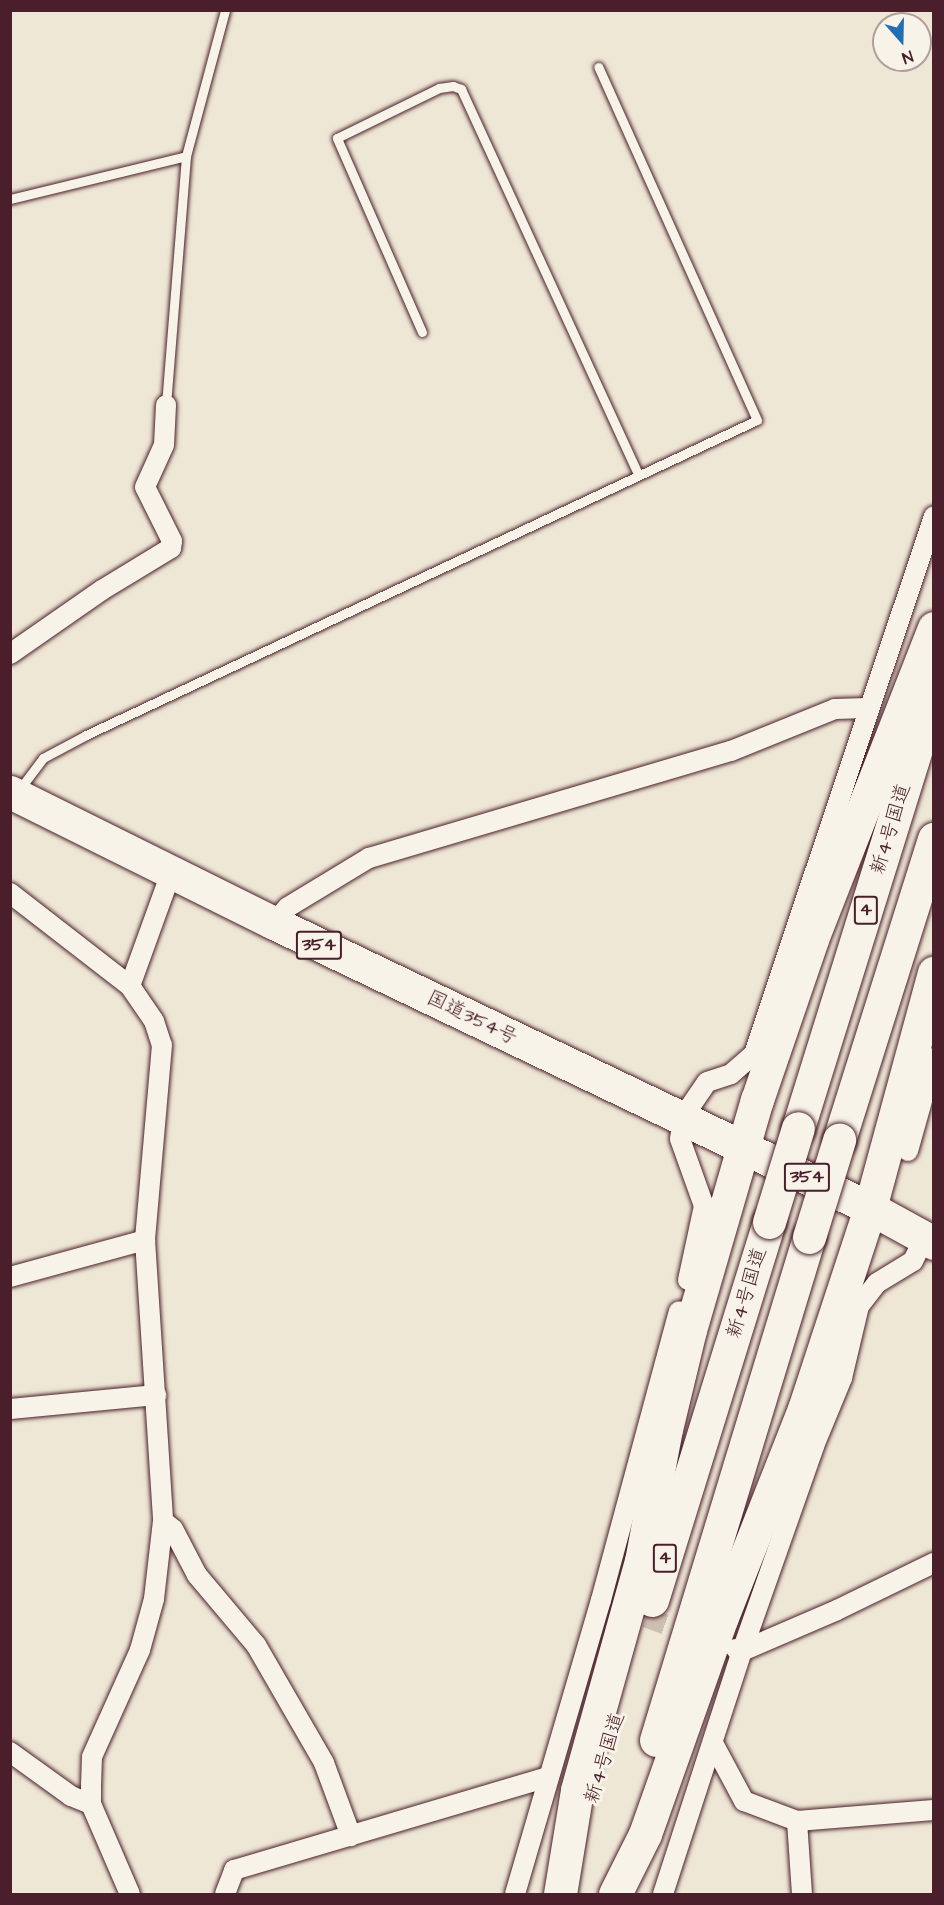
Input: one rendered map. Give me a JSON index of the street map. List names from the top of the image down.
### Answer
{
  "streets": {
    "highway": [
      "新4号国道",
      "4",
      "354",
      "国道354号"
    ]
  },
  "north": "bottom"
}
